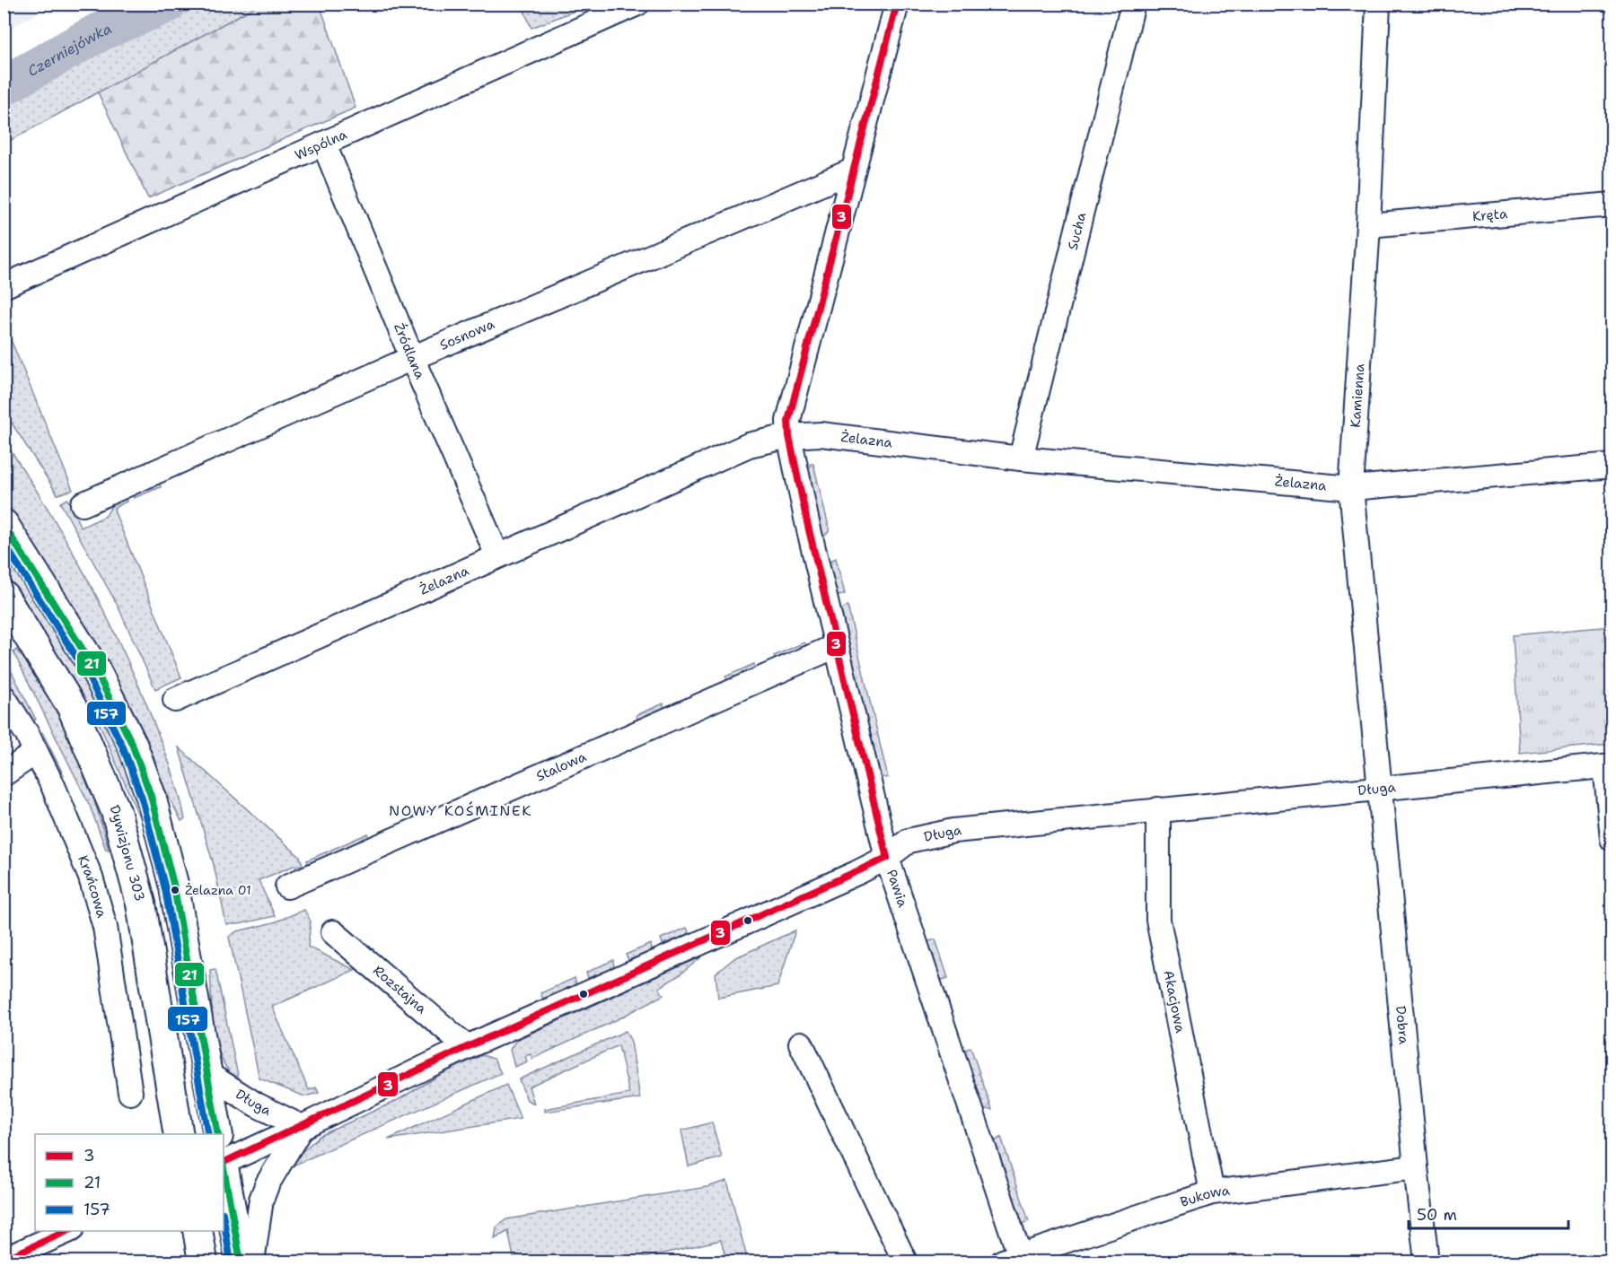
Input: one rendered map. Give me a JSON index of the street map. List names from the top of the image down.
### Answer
{
  "streets": {
    "main road": ["Dywizjonu 303"],
    "street": [
      "Wspólna",
      "Kręta",
      "Sucha",
      "Sosnowa",
      "Źródlana",
      "Kamienna",
      "Żelazna",
      "Stalowa",
      "Długa",
      "Krańcowa",
      "Pawia",
      "Rozstajna",
      "Akacjowa",
      "Dobra",
      "Bukowa"
    ]
  },
  "crossings": [
    ["Wspólna", "Źródlana"],
    ["Kręta", "Kamienna"],
    ["Sucha", "Żelazna"],
    ["Sosnowa", "Źródlana"],
    ["Sosnowa", "Pawia"],
    ["Źródlana", "Żelazna"],
    ["Kamienna", "Żelazna"],
    ["Kamienna", "Długa"],
    ["Kamienna", "Dobra"],
    ["Żelazna", "Pawia"],
    ["Stalowa", "Pawia"],
    ["Długa", "Pawia"],
    ["Długa", "Rozstajna"],
    ["Długa", "Akacjowa"],
    ["Długa", "Dobra"],
    ["Pawia", "Bukowa"],
    ["Akacjowa", "Bukowa"],
    ["Dobra", "Bukowa"]
  ],
  "districts": ["NOWY KOŚMINEK"],
  "water": ["Czerniejówka"],
  "places": ["Żelazna 01"],
  "lines": ["transit line 3", "transit line 21", "transit line 157"],
  "legend": ["3", "21", "157"],
  "scale_bar": "50 m"
}
